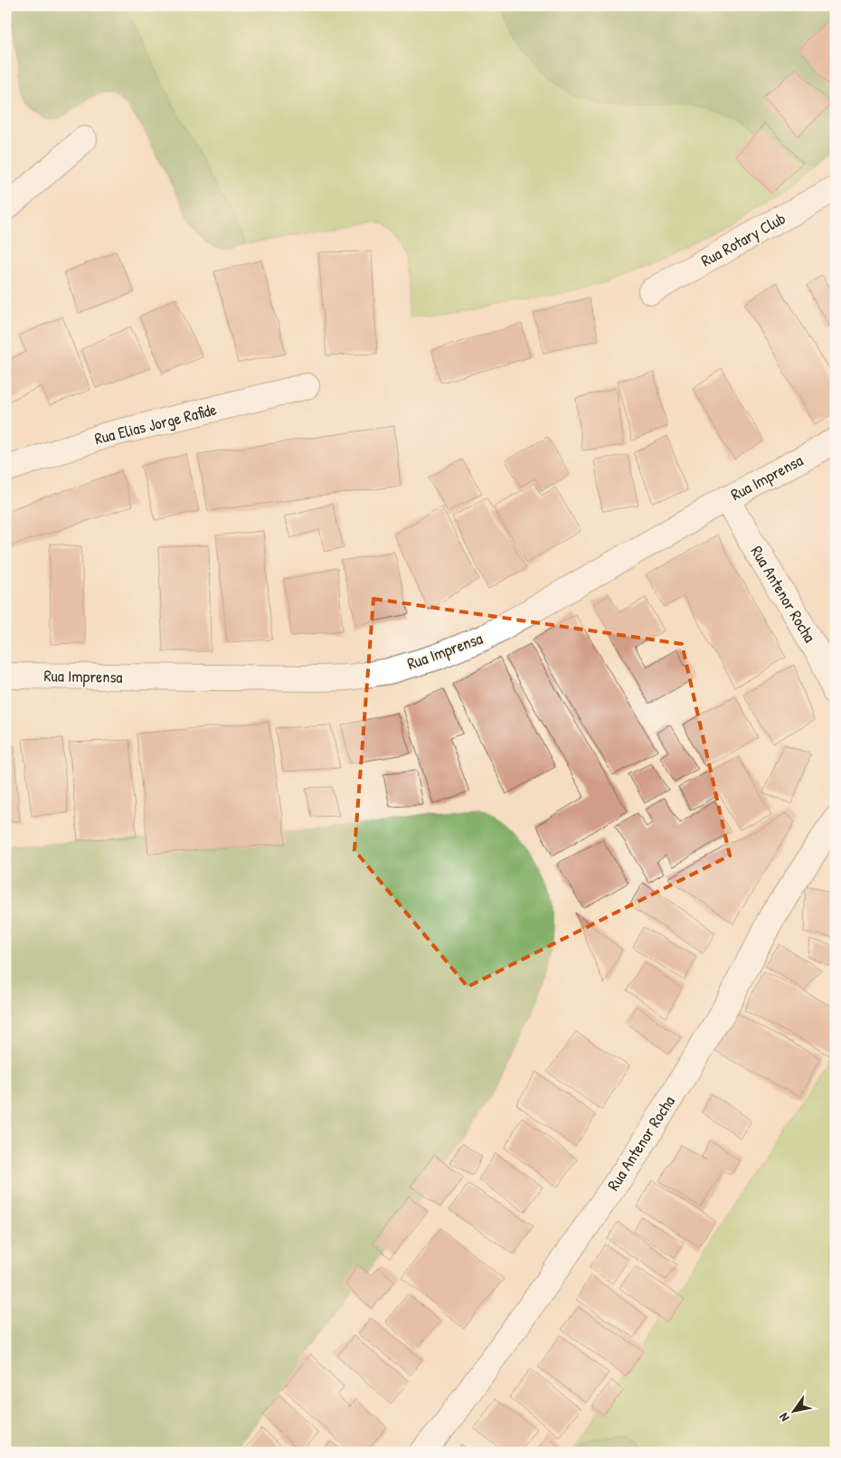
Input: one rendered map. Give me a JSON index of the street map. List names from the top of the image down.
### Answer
{
  "streets": {
    "street": [
      "Rua Rotary Club",
      "Rua Elias Jorge Rafide",
      "Rua Imprensa",
      "Rua Antenor Rocha"
    ]
  },
  "crossings": [
    ["Rua Imprensa", "Rua Antenor Rocha"]
  ],
  "north": "bottom left"
}
